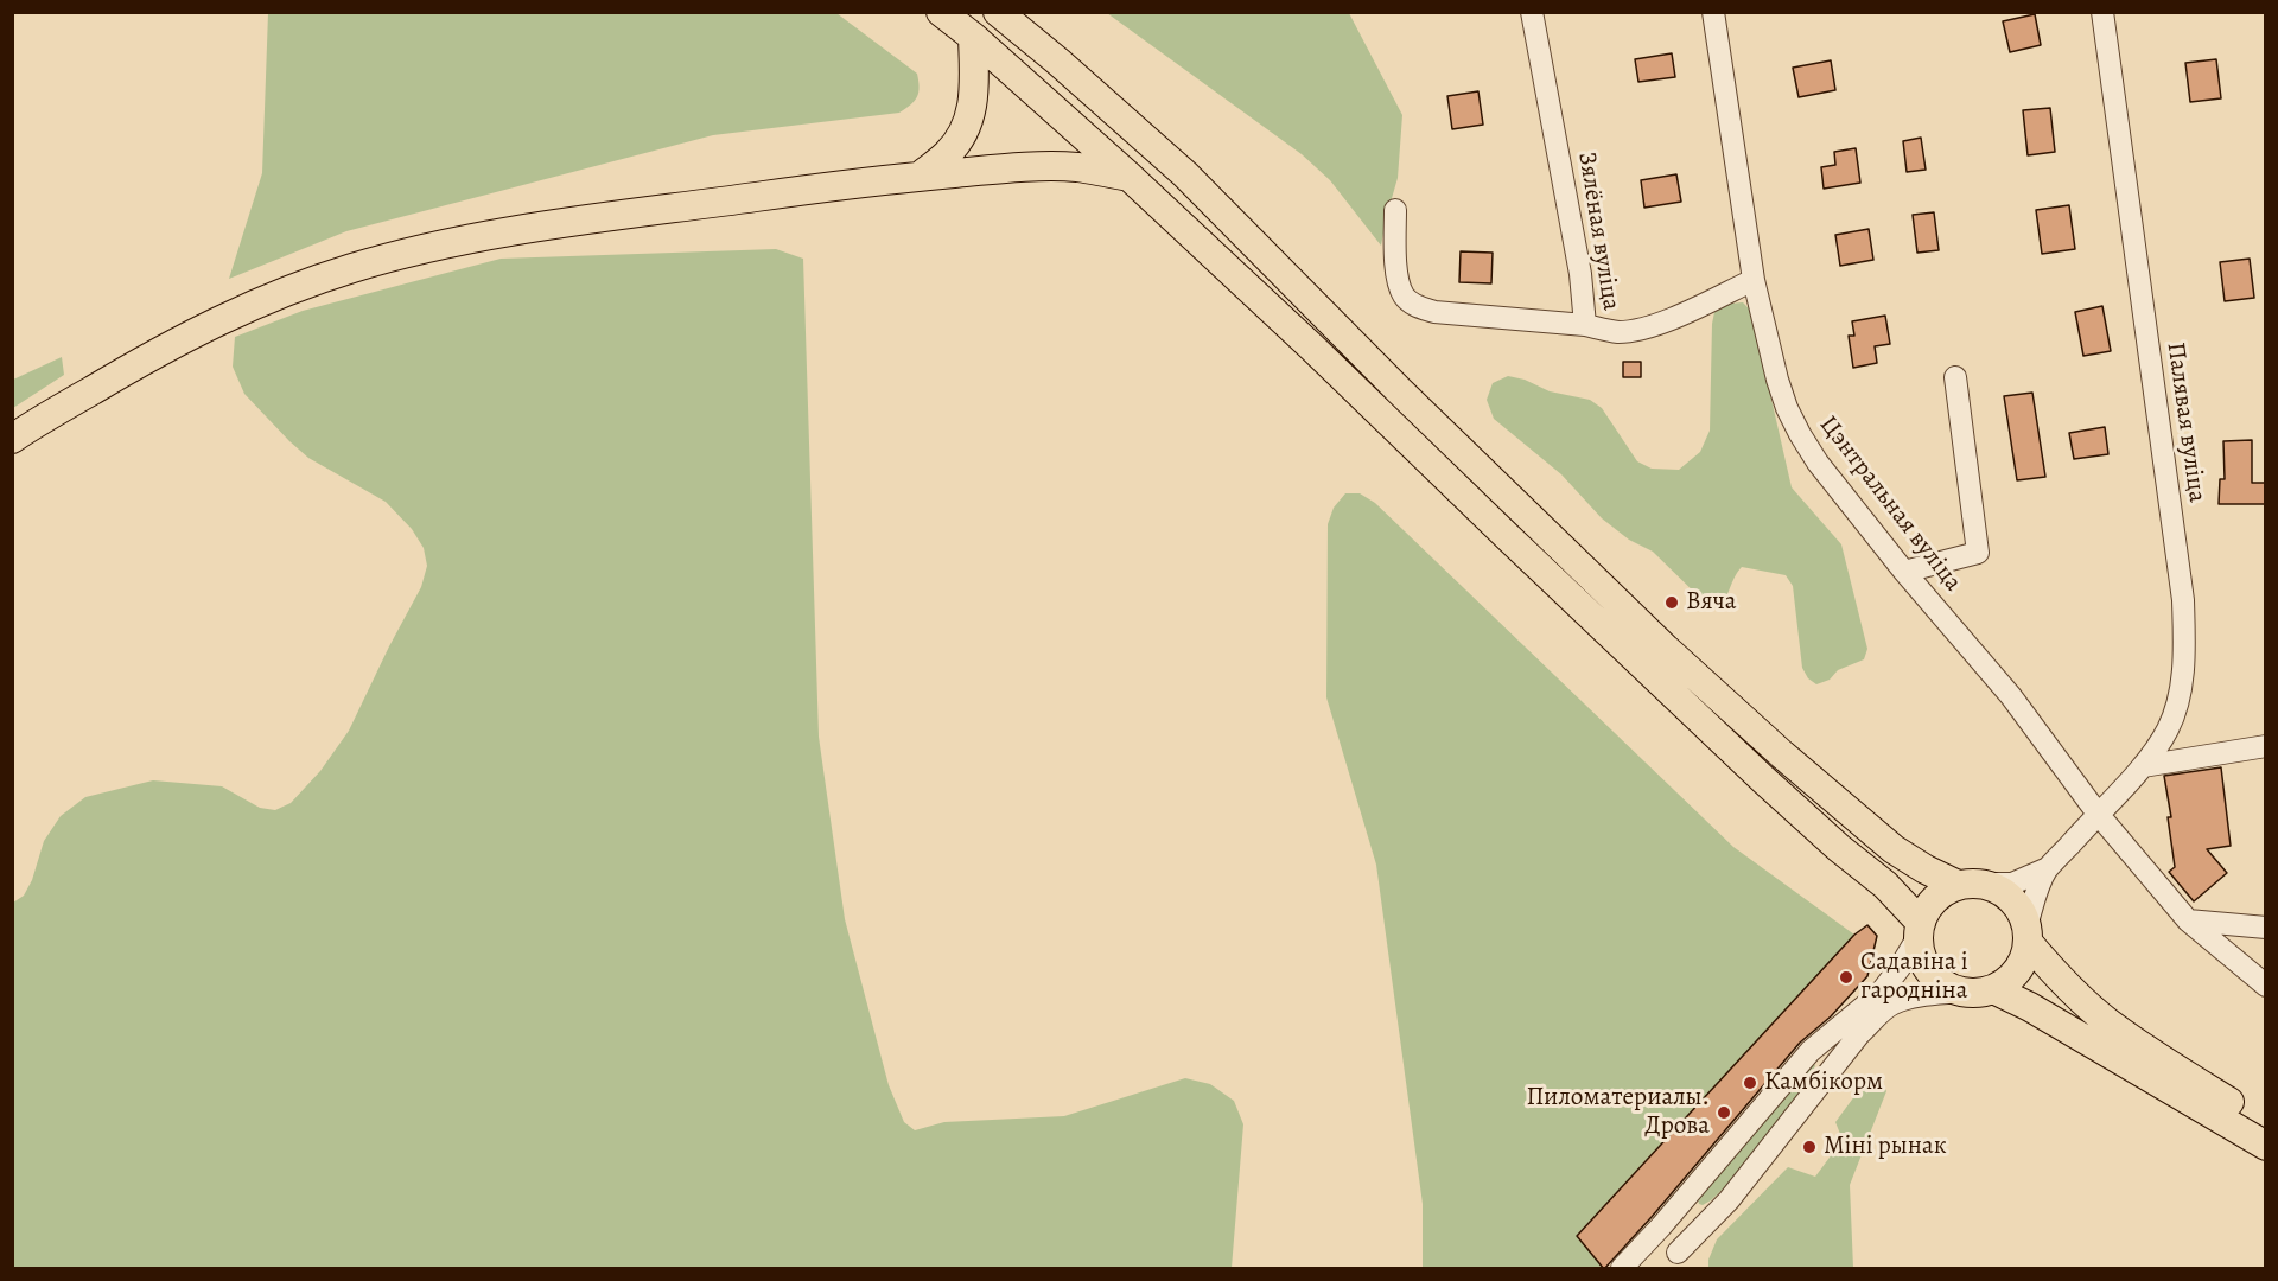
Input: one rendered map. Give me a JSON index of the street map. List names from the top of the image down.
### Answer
{
  "streets": {
    "street": ["Зялёная вуліца", "Палявая вуліца", "Цэнтральная вуліца"]
  },
  "crossings": [
    ["Зялёная вуліца", "Цэнтральная вуліца"],
    ["Палявая вуліца", "Цэнтральная вуліца"]
  ],
  "places": [
    "Вяча",
    "Садавіна і гародніна",
    "Камбікорм",
    "Пиломатериалы. Дрова",
    "Міні рынак"
  ]
}
